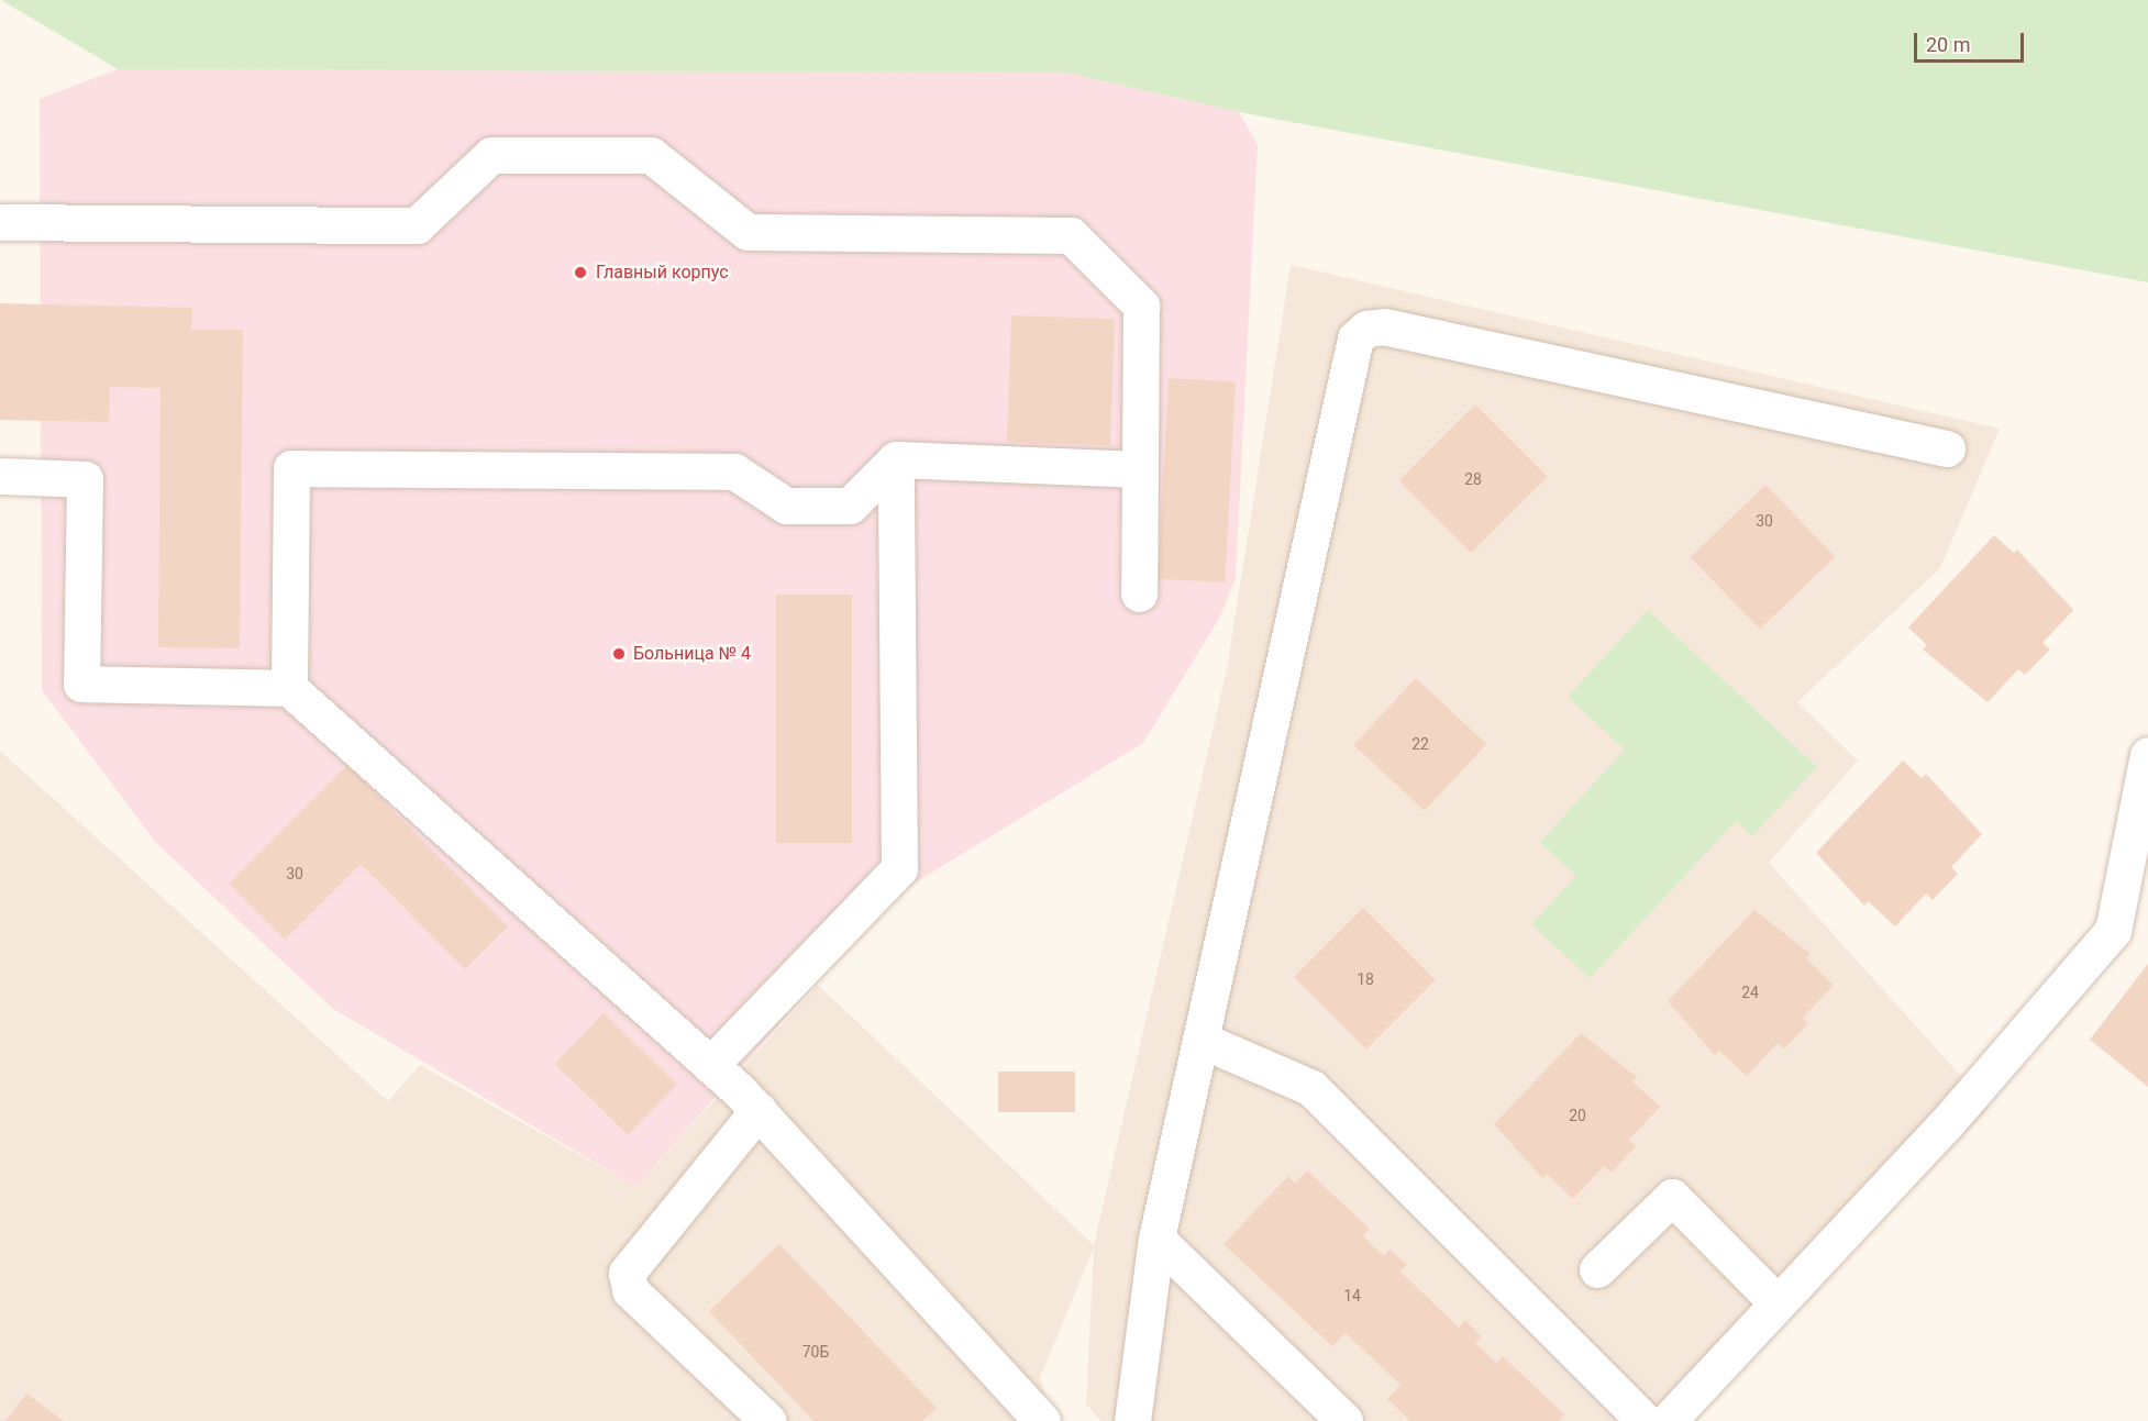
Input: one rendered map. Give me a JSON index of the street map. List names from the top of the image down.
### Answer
{
  "places": ["Главный корпус", "Больница № 4"],
  "house_numbers": [
    "28",
    "30",
    "22",
    "30",
    "18",
    "24",
    "20",
    "14",
    "70Б"
  ],
  "scale_bar": "20 m"
}
